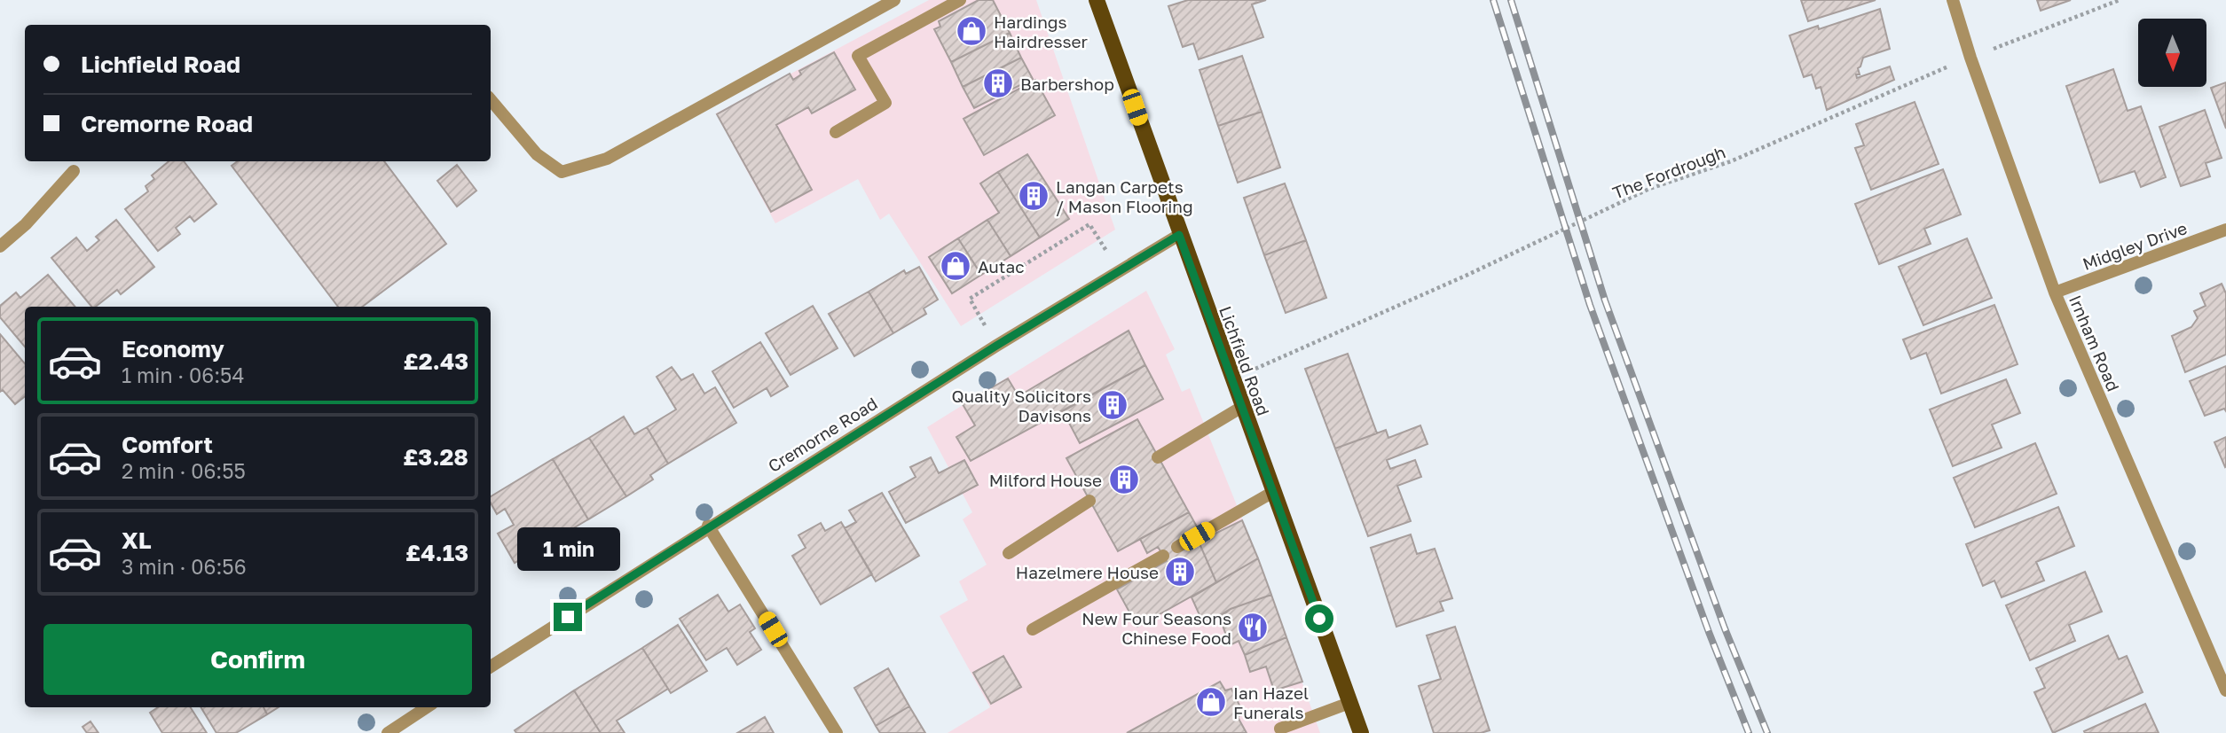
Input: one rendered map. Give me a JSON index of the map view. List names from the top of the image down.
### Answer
{
  "streets": {
    "main road": ["Lichfield Road"],
    "street": ["Midgley Drive", "Irnham Road", "Cremorne Road"],
    "path": ["The Fordrough"]
  },
  "crossings": [
    ["The Fordrough", "Irnham Road"],
    ["The Fordrough", "Lichfield Road"],
    ["Midgley Drive", "Irnham Road"],
    ["Lichfield Road", "Cremorne Road"]
  ],
  "places": {
    "shop": ["Hardings Hairdresser", "Autac", "Ian Hazel Funerals"],
    "building": [
      "Barbershop",
      "Langan Carpets / Mason Flooring",
      "Quality Solicitors Davisons",
      "Milford House",
      "Hazelmere House"
    ],
    "restaurant": ["New Four Seasons Chinese Food"]
  },
  "north": "bottom",
  "page": {
    "banner": ["Lichfield Road", "Cremorne Road"],
    "list": [
      {
        "name": "Economy",
        "note": "1 min · 06:54",
        "value": "£2.43"
      },
      {
        "name": "Comfort",
        "note": "2 min · 06:55",
        "value": "£3.28"
      },
      {
        "name": "XL",
        "note": "3 min · 06:56",
        "value": "£4.13"
      }
    ],
    "bubble": "1 min",
    "buttons": "Confirm"
  }
}
